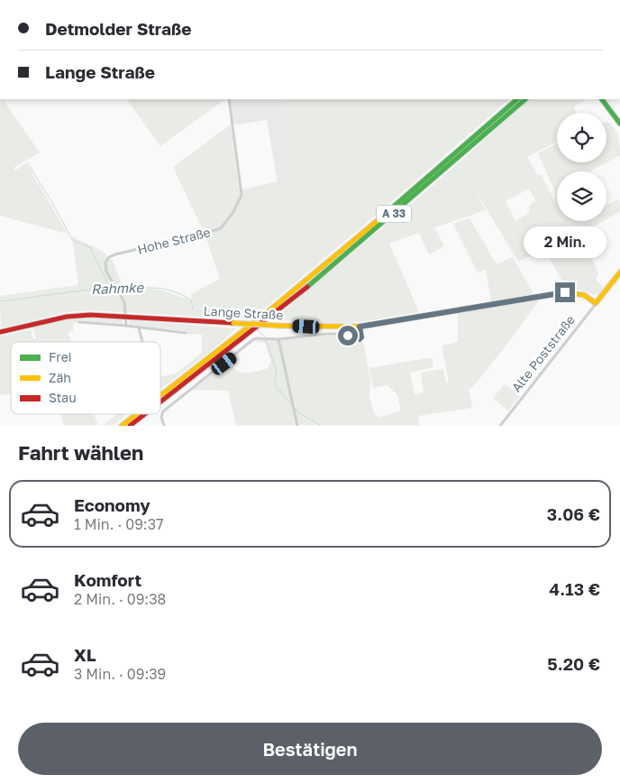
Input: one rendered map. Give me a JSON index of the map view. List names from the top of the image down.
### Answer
{
  "streets": {
    "main road": ["A 33", "Lange Straße", "Alte Poststraße"],
    "street": ["Hohe Straße"]
  },
  "crossings": [
    ["Hohe Straße", "Lange Straße"],
    ["Lange Straße", "Alte Poststraße"]
  ],
  "water": ["Rahmke"],
  "legend": ["Frei", "Zäh", "Stau"],
  "page": {
    "banner": ["Detmolder Straße", "Lange Straße"],
    "bubble": "2 Min.",
    "heading": "Fahrt wählen",
    "list": [
      {
        "name": "Economy",
        "note": "1 Min. · 09:37",
        "value": "3.06 €"
      },
      {
        "name": "Komfort",
        "note": "2 Min. · 09:38",
        "value": "4.13 €"
      },
      {
        "name": "XL",
        "note": "3 Min. · 09:39",
        "value": "5.20 €"
      }
    ],
    "buttons": "Bestätigen"
  }
}
